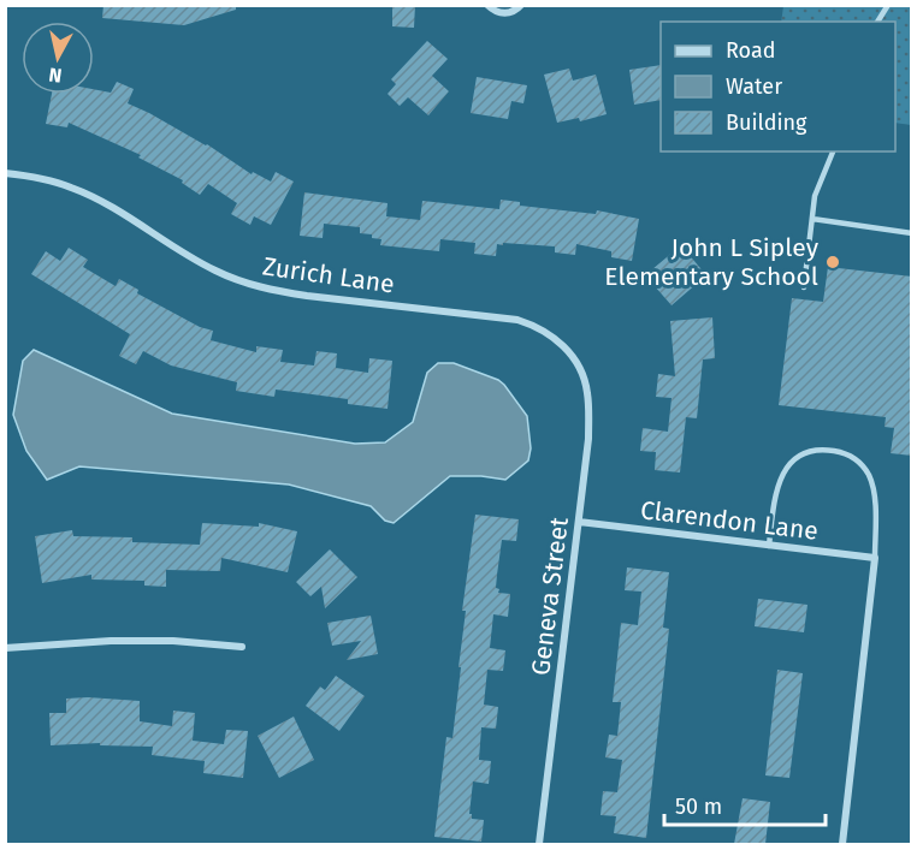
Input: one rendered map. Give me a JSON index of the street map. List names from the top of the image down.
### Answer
{
  "streets": {
    "street": ["Zurich Lane", "Clarendon Lane", "Geneva Street"]
  },
  "crossings": [
    ["Zurich Lane", "Geneva Street"],
    ["Clarendon Lane", "Geneva Street"]
  ],
  "places": ["John L Sipley Elementary School"],
  "legend": ["Road", "Water", "Building"],
  "scale_bar": "50 m",
  "north": "bottom"
}
